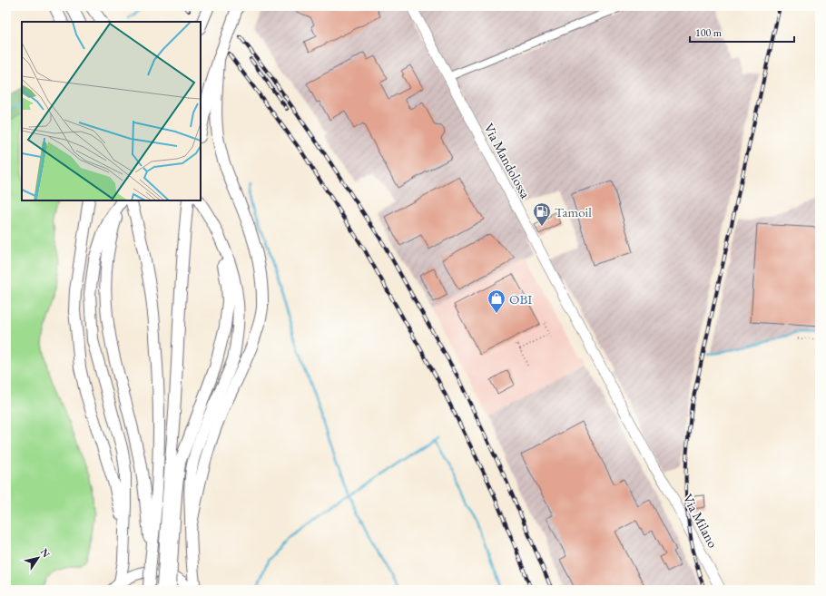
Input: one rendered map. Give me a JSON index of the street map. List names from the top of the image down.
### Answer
{
  "streets": {
    "main road": ["Via Mandolossa", "Via Milano"]
  },
  "crossings": [
    ["Via Mandolossa", "Via Milano"]
  ],
  "places": {
    "fuel station": ["Tamoil"],
    "shop": ["OBI"]
  },
  "scale_bar": "100 m",
  "north": "top right"
}
